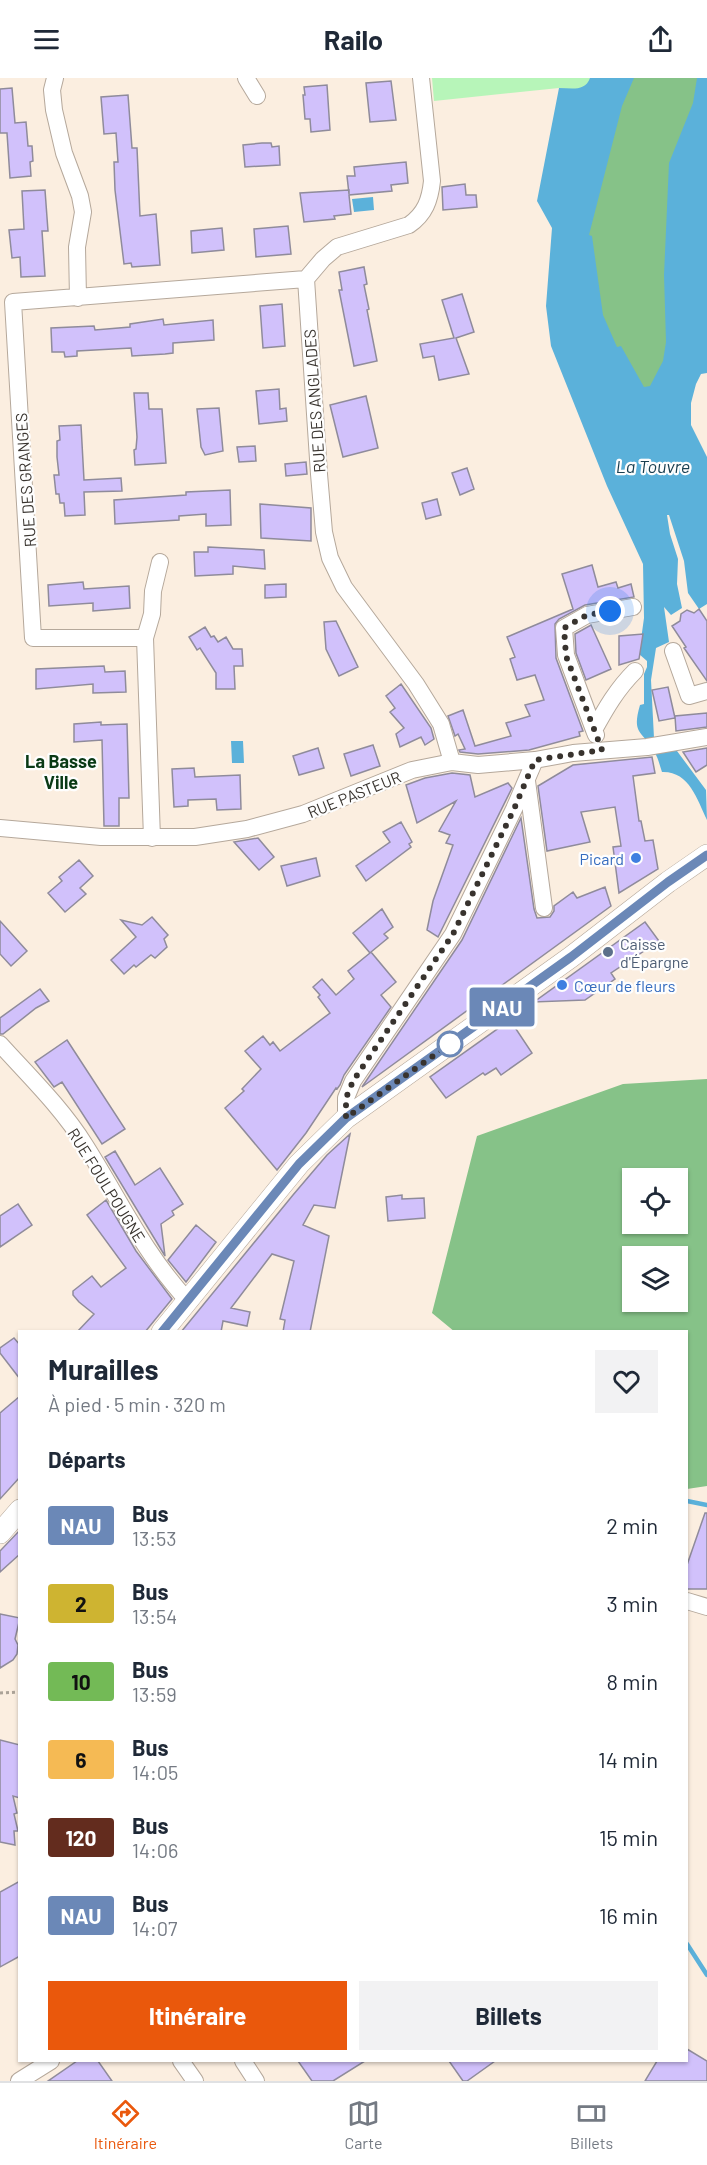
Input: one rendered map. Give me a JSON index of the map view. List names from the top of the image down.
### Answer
{
  "streets": {
    "street": [
      "RUE DES ANGLADES",
      "RUE DES GRANGES",
      "RUE PASTEUR",
      "RUE FOULPOUGNE"
    ]
  },
  "crossings": [
    ["RUE DES ANGLADES", "RUE DES GRANGES"],
    ["RUE DES ANGLADES", "RUE PASTEUR"]
  ],
  "districts": ["La Basse Ville"],
  "water": ["La Touvre"],
  "places": ["Picard", "Caisse d'Épargne", "Cœur de fleurs"],
  "lines": ["bus line NAU"],
  "page": {
    "header": "Railo",
    "on_map": "NAU",
    "heading": [
      ["Murailles", "À pied · 5 min · 320 m"],
      "Départs"
    ],
    "list": [
      {
        "mark": "NAU",
        "name": "Bus",
        "note": "13:53",
        "value": "2 min"
      },
      {
        "mark": "2",
        "name": "Bus",
        "note": "13:54",
        "value": "3 min"
      },
      {
        "mark": "10",
        "name": "Bus",
        "note": "13:59",
        "value": "8 min"
      },
      {
        "mark": "6",
        "name": "Bus",
        "note": "14:05",
        "value": "14 min"
      },
      {
        "mark": "120",
        "name": "Bus",
        "note": "14:06",
        "value": "15 min"
      },
      {
        "mark": "NAU",
        "name": "Bus",
        "note": "14:07",
        "value": "16 min"
      }
    ],
    "buttons": ["Itinéraire", "Billets"],
    "tabs": ["Itinéraire", "Carte", "Billets"]
  }
}
